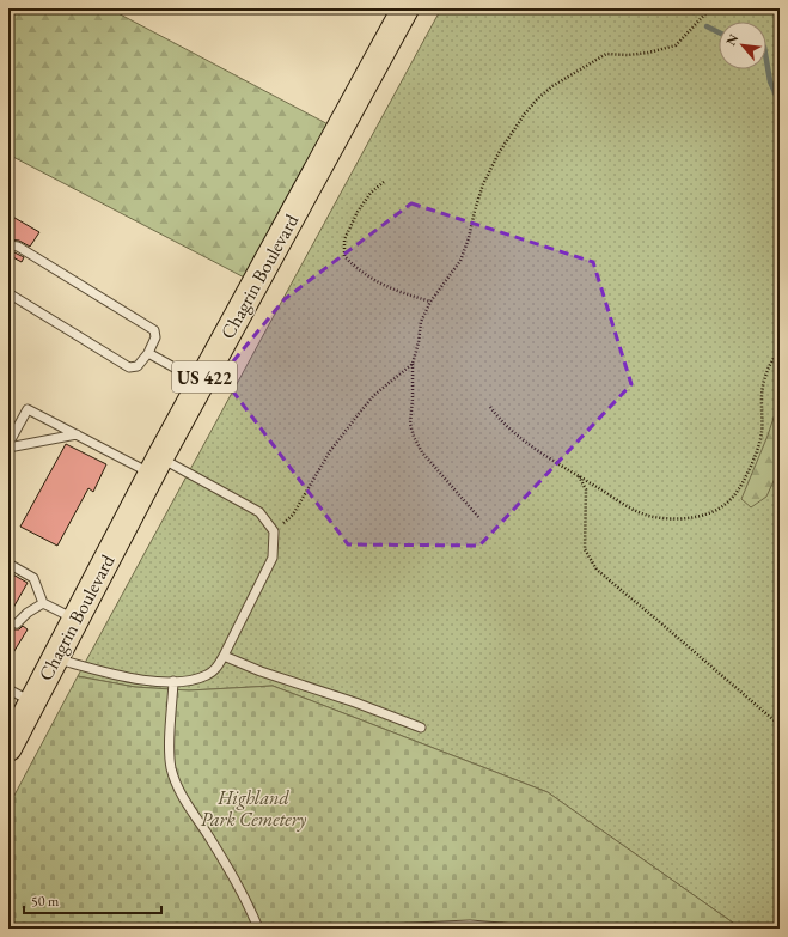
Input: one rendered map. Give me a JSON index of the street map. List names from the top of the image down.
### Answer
{
  "streets": {
    "main road": ["Chagrin Boulevard", "US 422"]
  },
  "parks": ["Highland Park Cemetery"],
  "scale_bar": "50 m",
  "north": "top left"
}
